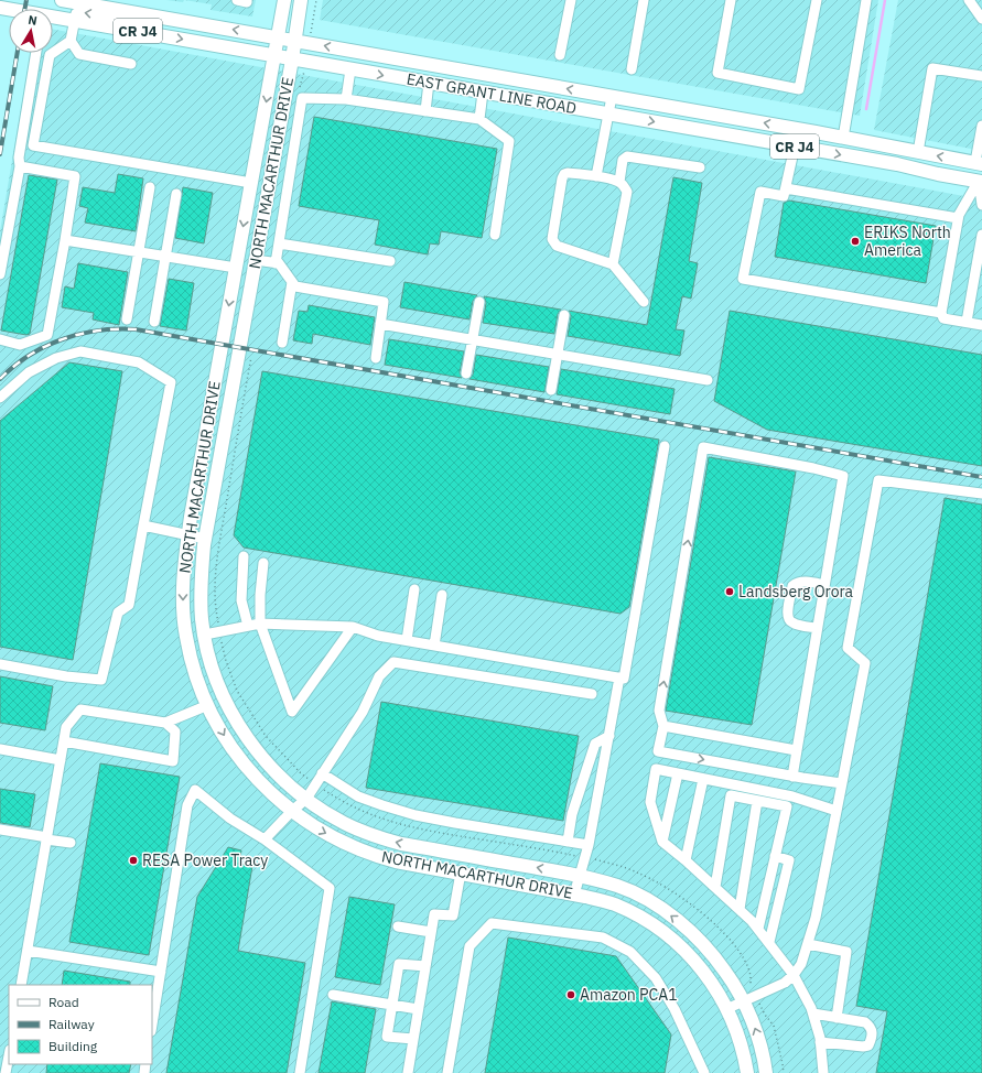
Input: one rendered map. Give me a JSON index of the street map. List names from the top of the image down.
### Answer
{
  "streets": {
    "main road": ["CR J4", "EAST GRANT LINE ROAD", "NORTH MACARTHUR DRIVE"]
  },
  "crossings": [
    ["EAST GRANT LINE ROAD", "NORTH MACARTHUR DRIVE"]
  ],
  "places": [
    "ERIKS North America",
    "Landsberg Orora",
    "RESA Power Tracy",
    "Amazon PCA1"
  ],
  "legend": ["Road", "Railway", "Building"],
  "north": "top"
}
